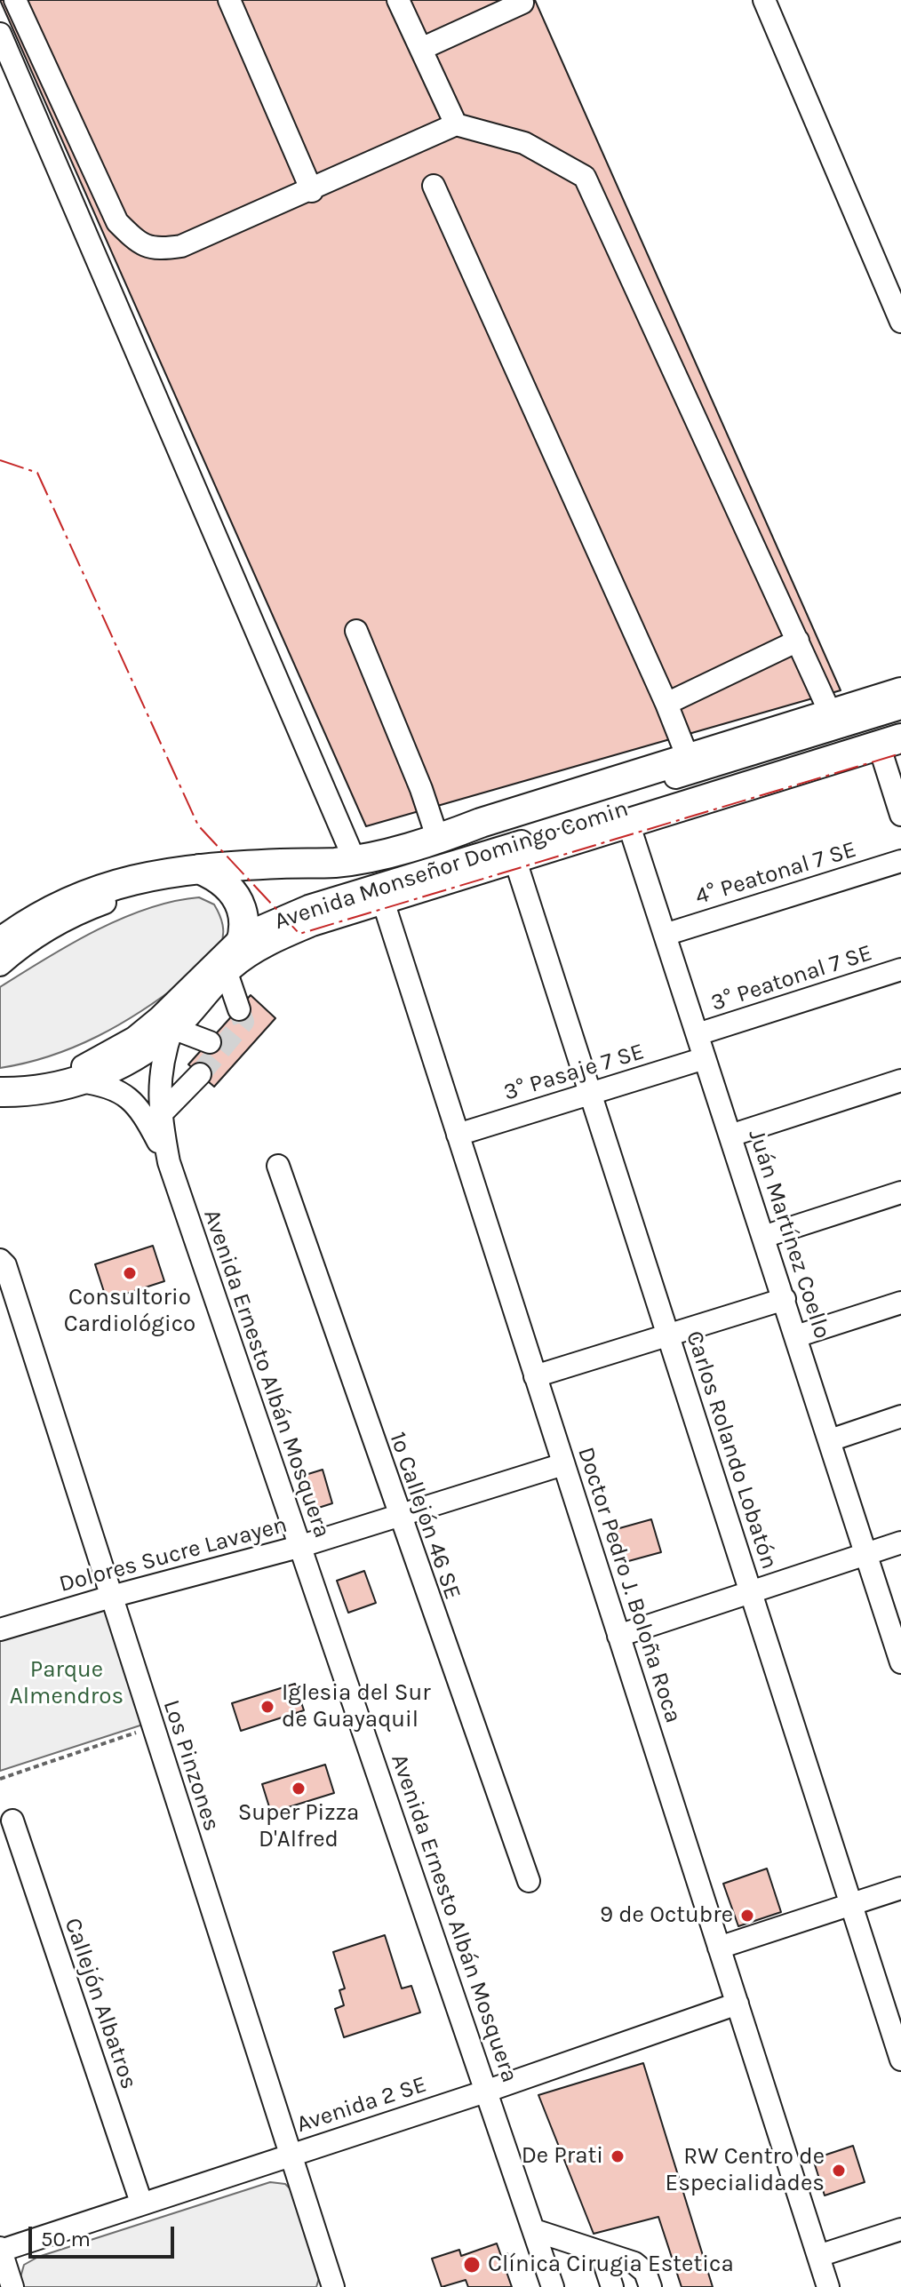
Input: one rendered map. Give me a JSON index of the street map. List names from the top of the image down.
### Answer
{
  "streets": {
    "main road": ["Avenida Monseñor Domingo Comin"],
    "street": [
      "4° Peatonal 7 SE",
      "3° Peatonal 7 SE",
      "3° Pasaje 7 SE",
      "Juán Martínez Coello",
      "Avenida Ernesto Albán Mosquera",
      "Carlos Rolando Lobatón",
      "1º Callejón 46 SE",
      "Dolores Sucre Lavayen",
      "Doctor Pedro J. Boloña Roca",
      "Los Pinzones",
      "Callejón Albatros",
      "Avenida 2 SE"
    ]
  },
  "crossings": [
    ["Avenida Monseñor Domingo Comin", "Juán Martínez Coello"],
    ["Avenida Monseñor Domingo Comin", "Avenida Ernesto Albán Mosquera"],
    ["Avenida Monseñor Domingo Comin", "Carlos Rolando Lobatón"],
    ["Avenida Monseñor Domingo Comin", "Doctor Pedro J. Boloña Roca"],
    ["4° Peatonal 7 SE", "Juán Martínez Coello"],
    ["3° Peatonal 7 SE", "Juán Martínez Coello"],
    ["3° Pasaje 7 SE", "Juán Martínez Coello"],
    ["3° Pasaje 7 SE", "Carlos Rolando Lobatón"],
    ["3° Pasaje 7 SE", "Doctor Pedro J. Boloña Roca"],
    ["Avenida Ernesto Albán Mosquera", "Dolores Sucre Lavayen"],
    ["Avenida Ernesto Albán Mosquera", "Avenida 2 SE"],
    ["1º Callejón 46 SE", "Dolores Sucre Lavayen"],
    ["Dolores Sucre Lavayen", "Doctor Pedro J. Boloña Roca"],
    ["Dolores Sucre Lavayen", "Los Pinzones"],
    ["Doctor Pedro J. Boloña Roca", "Avenida 2 SE"],
    ["Los Pinzones", "Avenida 2 SE"],
    ["Callejón Albatros", "Avenida 2 SE"]
  ],
  "parks": ["Parque Almendros"],
  "places": [
    "Consultorio Cardiológico",
    "Iglesia del Sur de Guayaquil",
    "Super Pizza D'Alfred",
    "9 de Octubre",
    "De Prati",
    "RW Centro de Especialidades",
    "Clínica Cirugia Estetica"
  ],
  "scale_bar": "50 m"
}
